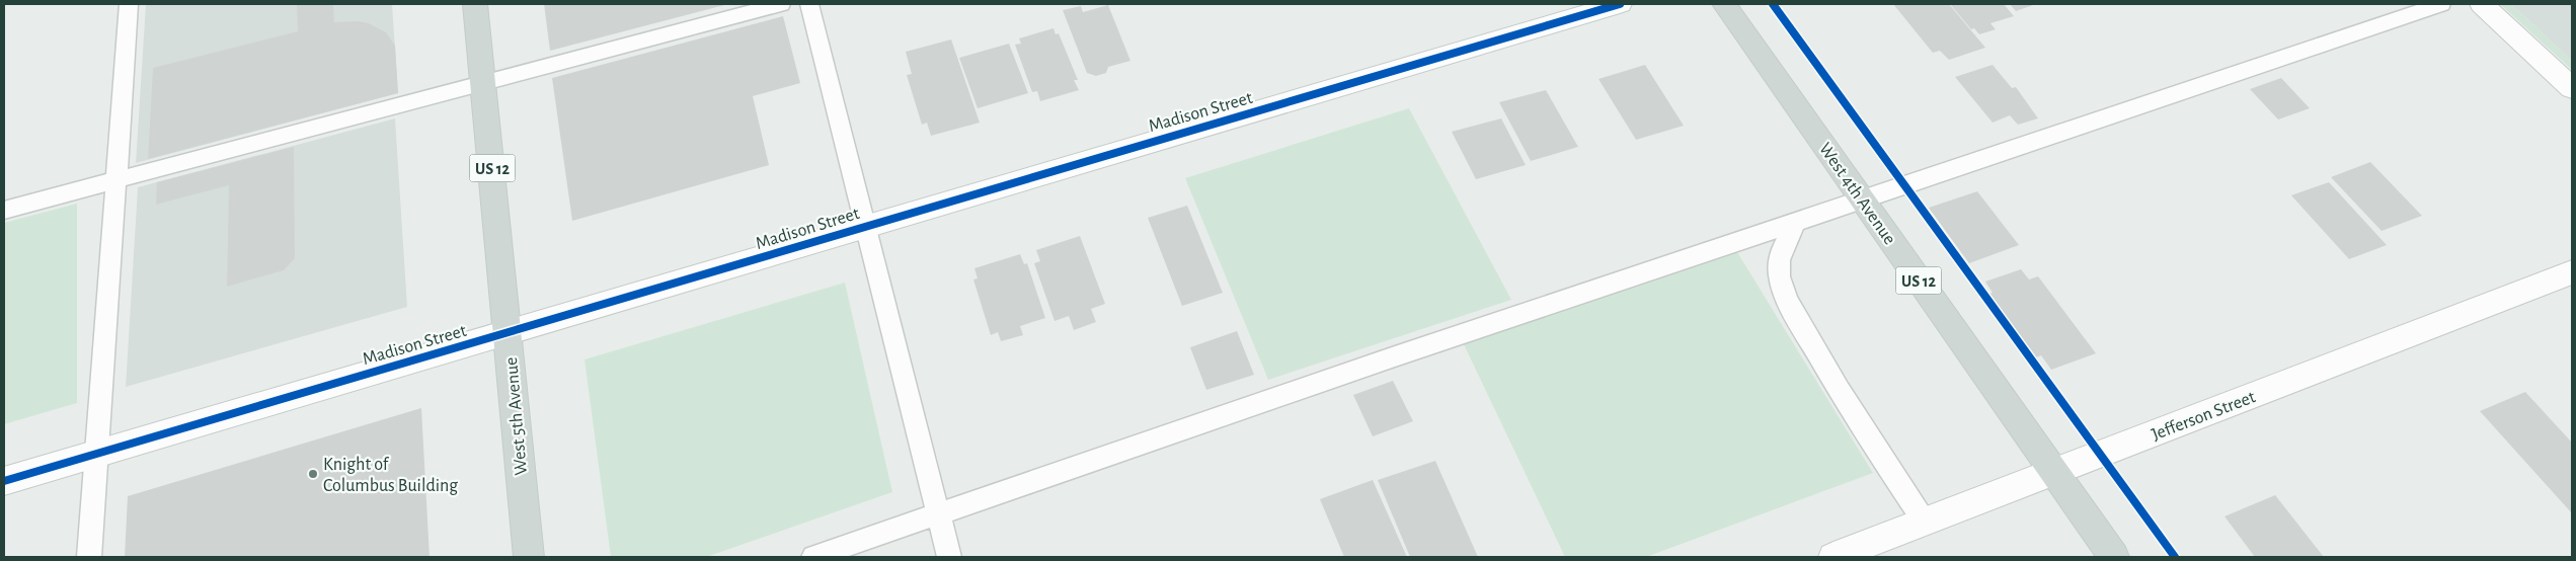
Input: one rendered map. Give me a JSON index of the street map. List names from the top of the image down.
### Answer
{
  "streets": {
    "main road": ["US 12", "West 4th Avenue", "West 5th Avenue"],
    "street": ["Madison Street", "Jefferson Street"]
  },
  "crossings": [
    ["Madison Street", "West 5th Avenue"],
    ["West 4th Avenue", "Jefferson Street"]
  ],
  "places": ["Knight of Columbus Building"]
}
